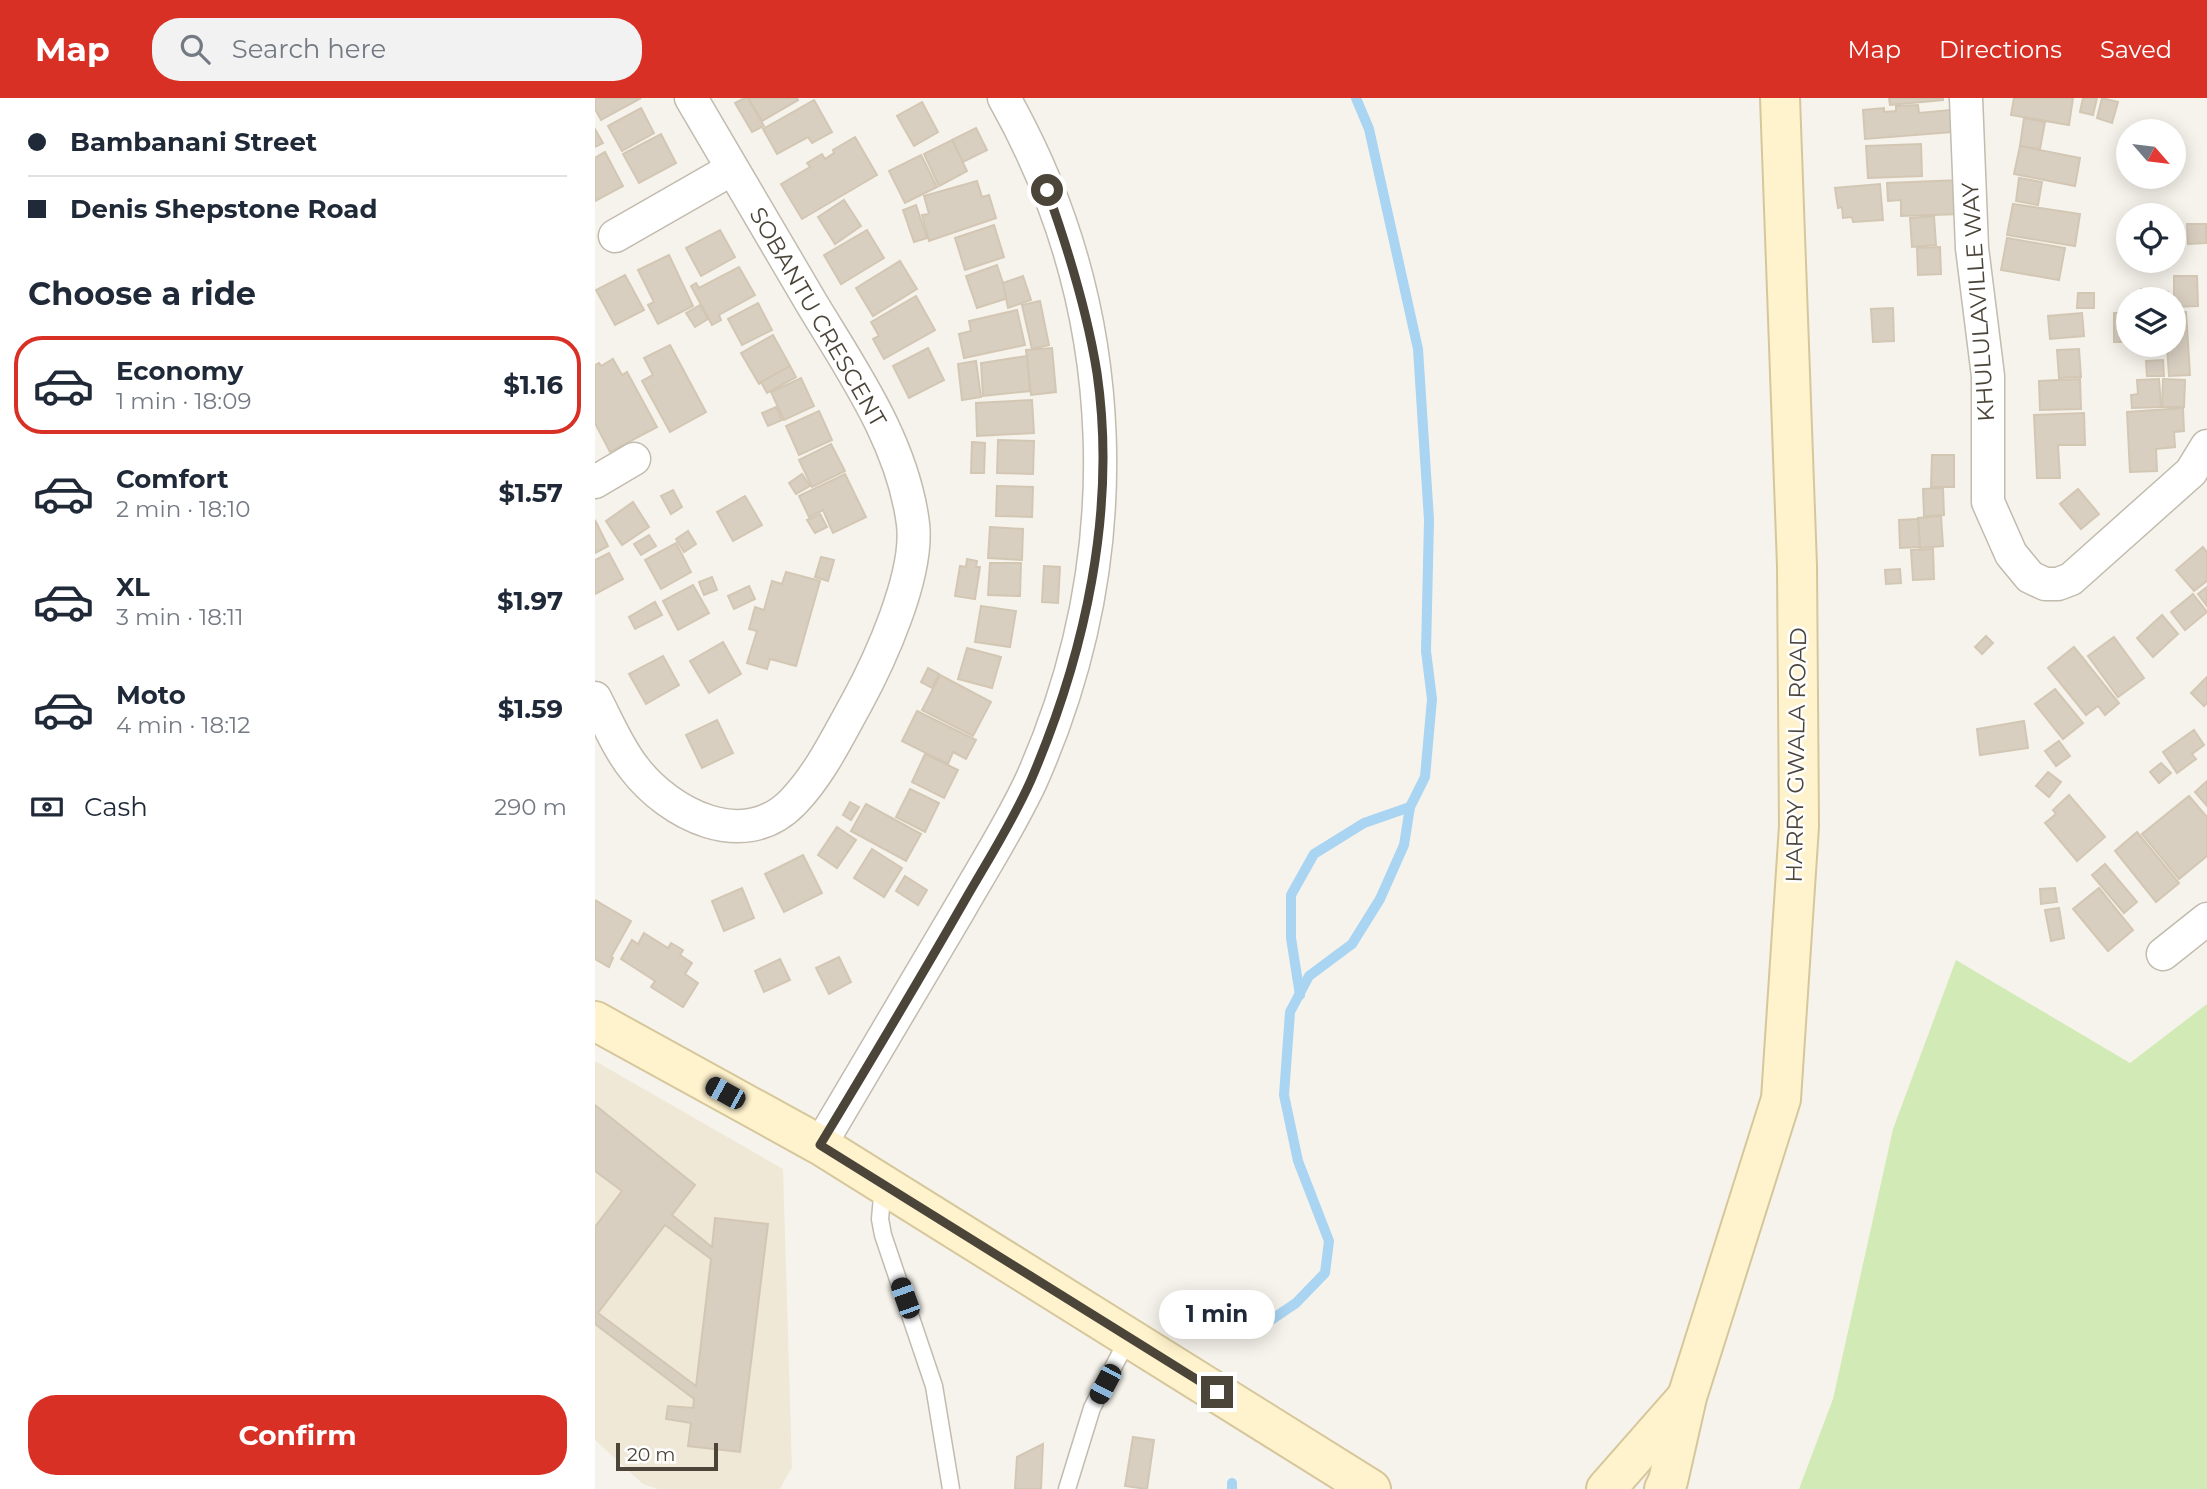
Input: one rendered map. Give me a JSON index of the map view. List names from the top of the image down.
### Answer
{
  "streets": {
    "main road": ["HARRY GWALA ROAD"],
    "street": ["KHULULAVILLE WAY", "SOBANTU CRESCENT"]
  },
  "scale_bar": "20 m",
  "north": "bottom right",
  "page": {
    "header": "Map",
    "search": "Search here",
    "nav": ["Map", "Directions", "Saved"],
    "banner": ["Bambanani Street", "Denis Shepstone Road"],
    "heading": "Choose a ride",
    "list": [
      {
        "name": "Economy",
        "note": "1 min · 18:09",
        "value": "$1.16"
      },
      {
        "name": "Comfort",
        "note": "2 min · 18:10",
        "value": "$1.57"
      },
      {
        "name": "XL",
        "note": "3 min · 18:11",
        "value": "$1.97"
      },
      {
        "name": "Moto",
        "note": "4 min · 18:12",
        "value": "$1.59"
      }
    ],
    "pay": ["Cash", "290 m"],
    "bubble": "1 min",
    "buttons": "Confirm",
    "scale": "20 m"
  }
}
